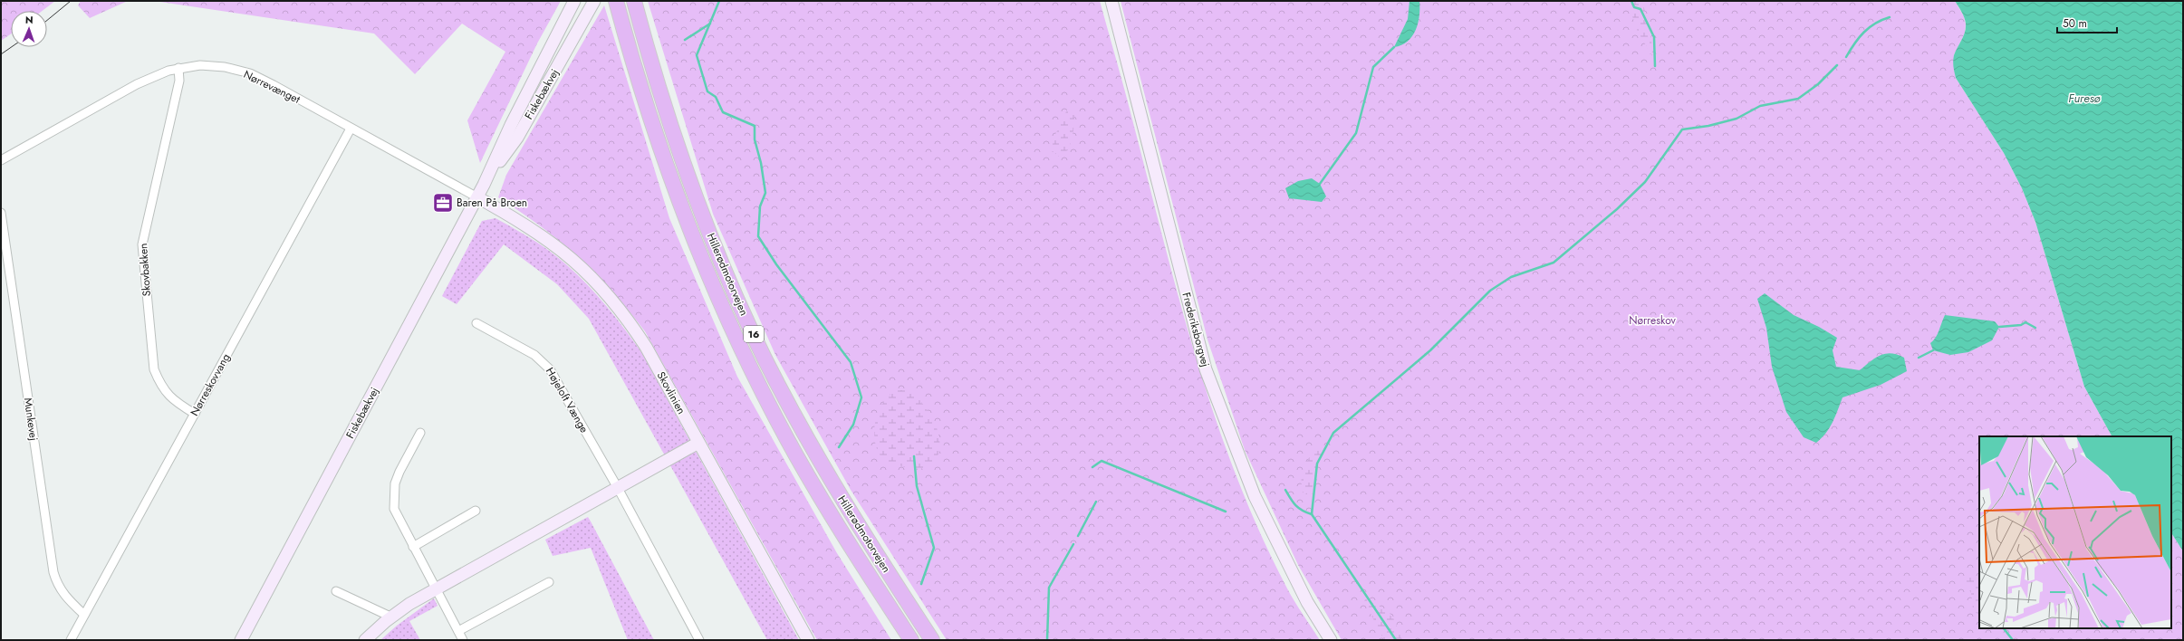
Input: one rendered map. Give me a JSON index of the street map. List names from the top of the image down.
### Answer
{
  "streets": {
    "highway": ["Hillerødmotorvejen", "16"],
    "street": [
      "Nørrevænget",
      "Fiskebækvej",
      "Skovbakken",
      "Frederiksborgvej",
      "Nørreskovvang",
      "Skovlinien",
      "Højeloft Vænge",
      "Munkevej"
    ]
  },
  "crossings": [
    ["Nørrevænget", "Fiskebækvej"],
    ["Nørrevænget", "Skovbakken"],
    ["Nørrevænget", "Nørreskovvang"],
    ["Nørrevænget", "Skovlinien"],
    ["Fiskebækvej", "Skovlinien"],
    ["Skovbakken", "Nørreskovvang"],
    ["Nørreskovvang", "Munkevej"]
  ],
  "water": ["Furesø"],
  "parks": ["Nørreskov"],
  "places": {
    "office": ["Baren På Broen"]
  },
  "scale_bar": "50 m",
  "north": "top"
}
